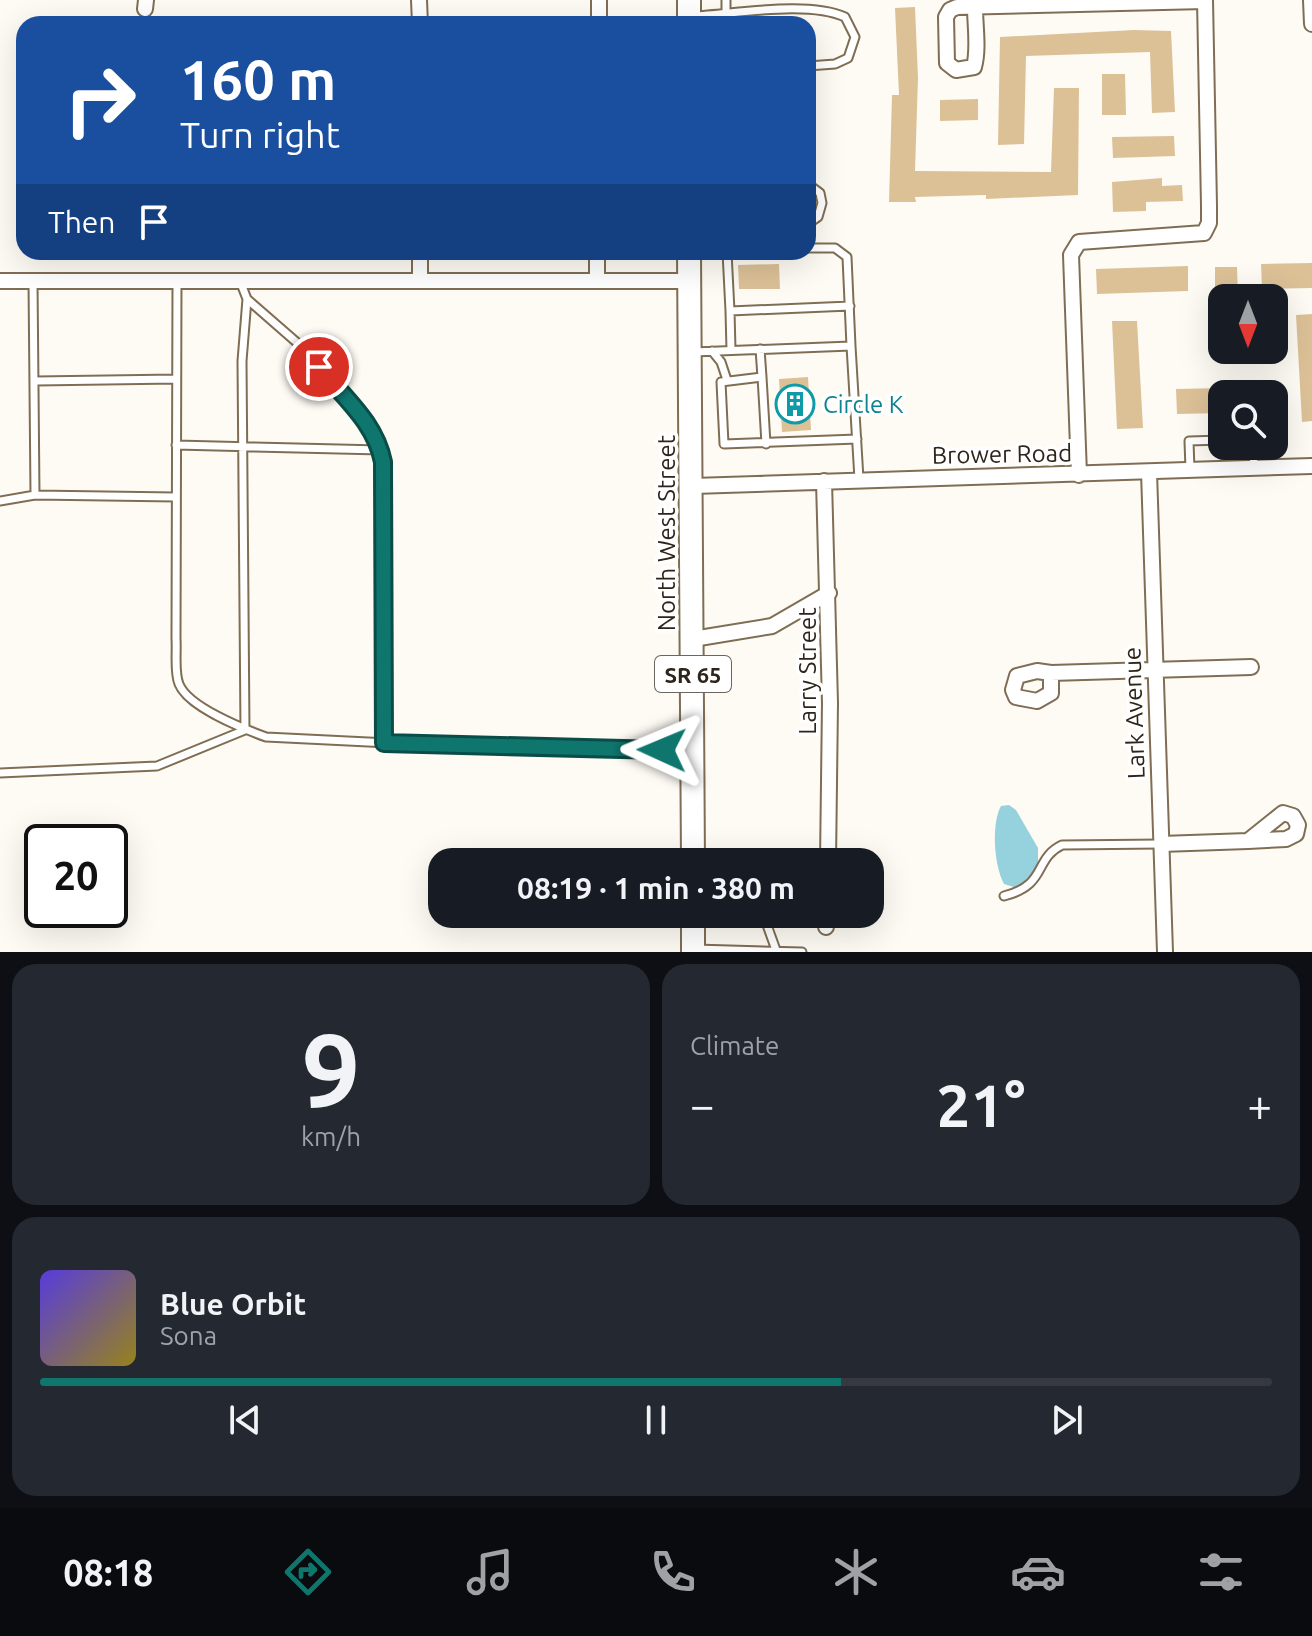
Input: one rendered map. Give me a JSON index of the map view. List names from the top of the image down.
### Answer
{
  "streets": {
    "main road": ["North West Street", "SR 65"],
    "street": ["Brower Road", "Larry Street", "Lark Avenue"]
  },
  "crossings": [
    ["Brower Road", "North West Street"],
    ["Brower Road", "Larry Street"],
    ["Brower Road", "Lark Avenue"]
  ],
  "places": {
    "building": ["Circle K"]
  },
  "north": "bottom",
  "page": {
    "turn": ["160 m", "Turn right"],
    "then": "Then",
    "limit": "20",
    "trip": "08:19 · 1 min · 380 m",
    "tile": [
      ["9", "km/h"],
      "Climate"
    ],
    "heat": ["−", "21°", "+"],
    "song": ["Blue Orbit", "Sona"],
    "tabs": "08:18"
  }
}
